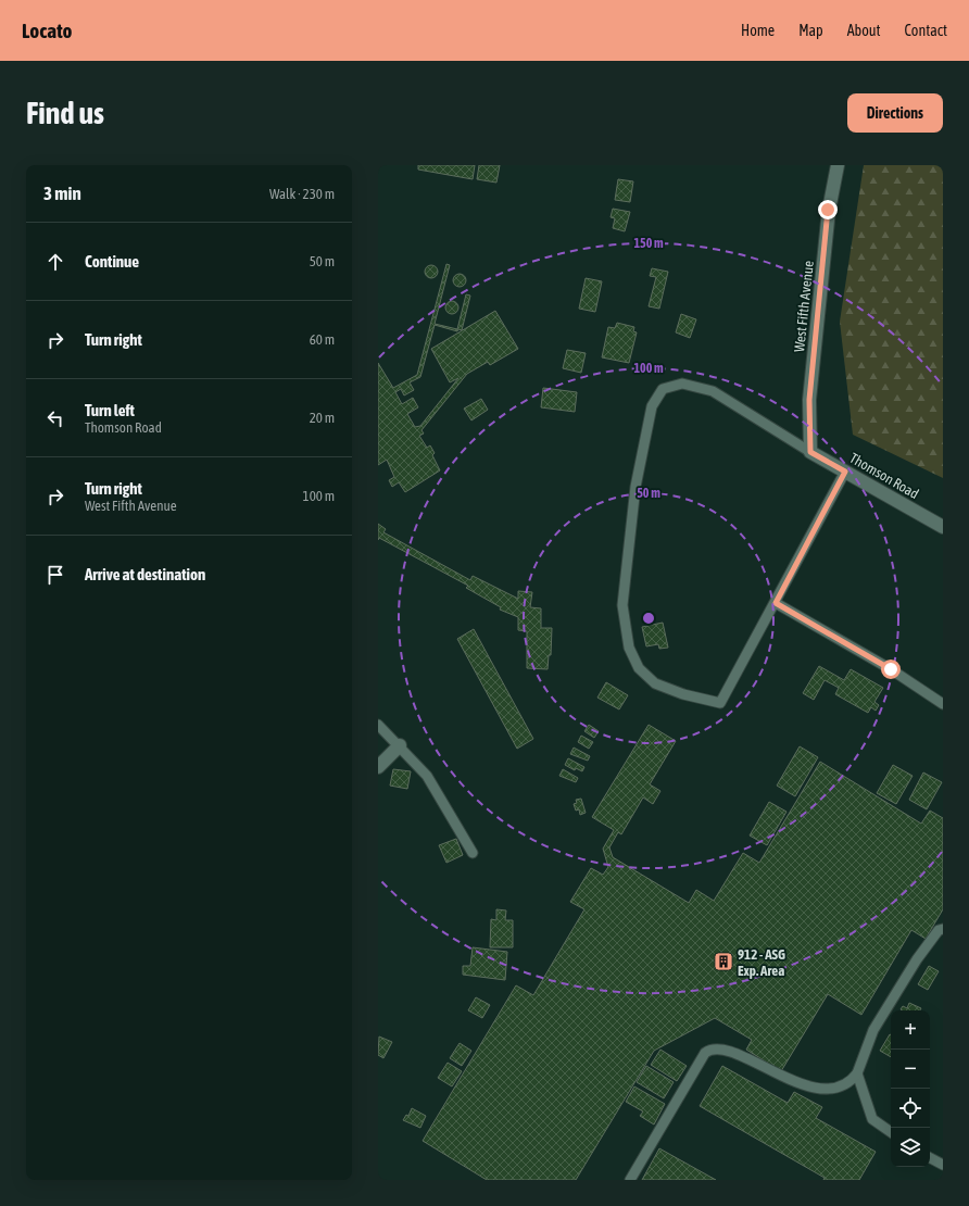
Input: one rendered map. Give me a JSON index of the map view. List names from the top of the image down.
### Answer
{
  "streets": {
    "street": ["West Fifth Avenue", "Thomson Road"]
  },
  "crossings": [
    ["West Fifth Avenue", "Thomson Road"]
  ],
  "places": {
    "building": ["912 - ASG Exp. Area"]
  },
  "page": {
    "header": "Locato",
    "nav": [
      "Home",
      "Map",
      "About",
      "Contact"
    ],
    "buttons": "Directions",
    "title": "Find us",
    "heading": ["3 min", "Walk · 230 m"],
    "list": [
      ["Continue", "50 m"],
      ["Turn right", "60 m"],
      ["Turn left", "Thomson Road", "20 m"],
      ["Turn right", "West Fifth Avenue", "100 m"],
      "Arrive at destination"
    ],
    "map_buttons": ["+", "−"]
  },
  "rings": ["150 m", "100 m", "50 m"]
}
